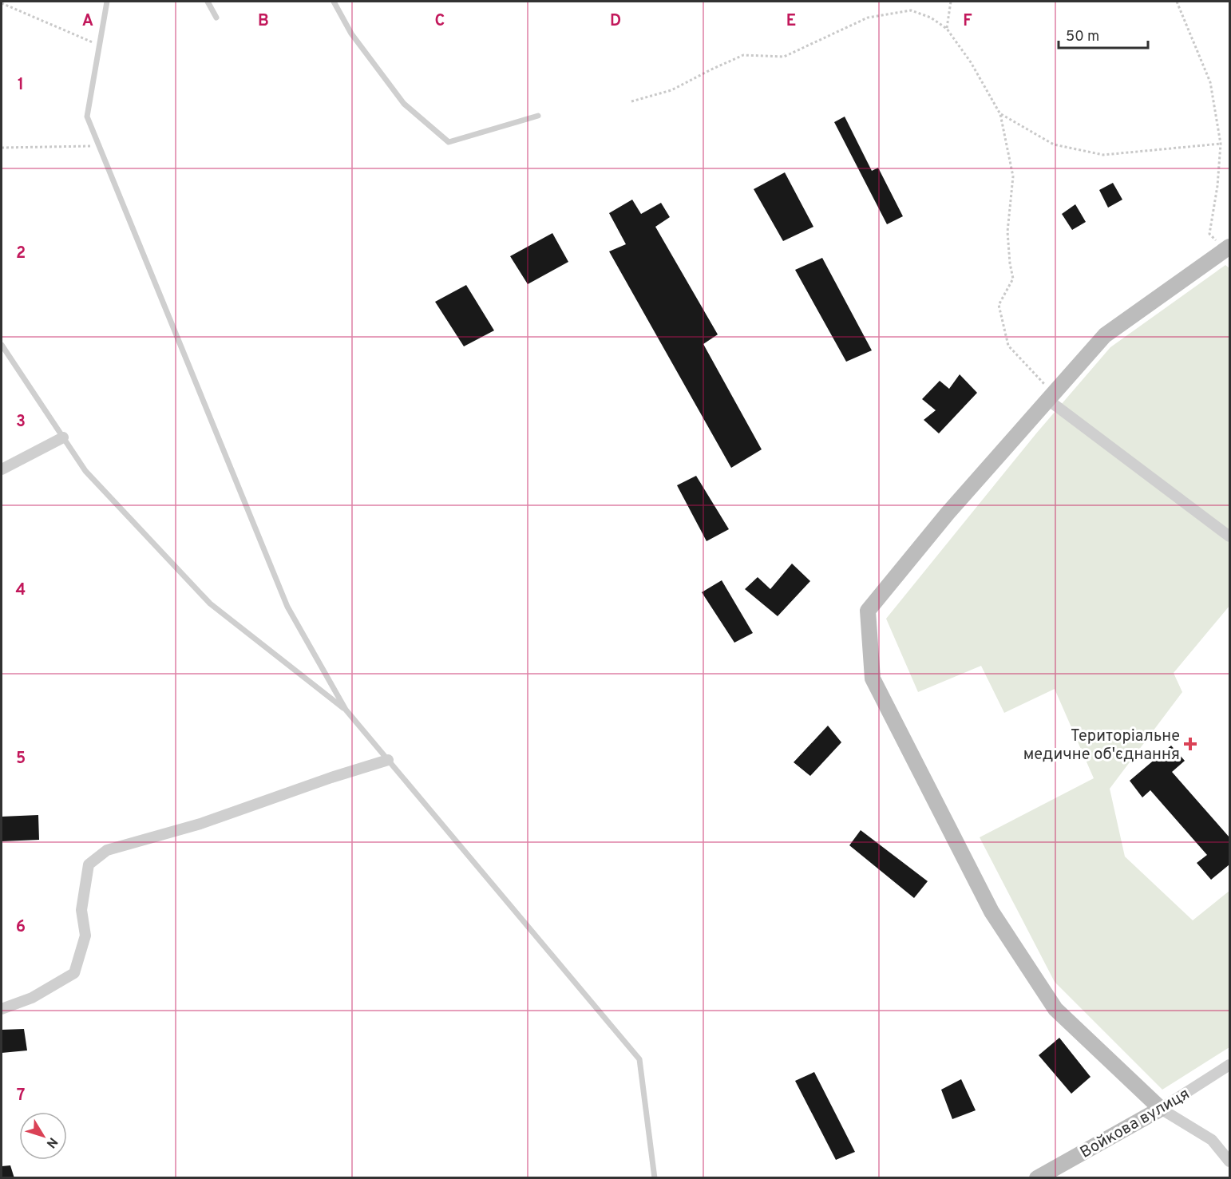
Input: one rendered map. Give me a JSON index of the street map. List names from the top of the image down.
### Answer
{
  "streets": {
    "street": ["Войкова вулиця"]
  },
  "places": {
    "health": ["Територіальне медичне об'єднання"]
  },
  "scale_bar": "50 m",
  "north": "bottom right",
  "grid": {
    "columns": [
      "A",
      "B",
      "C",
      "D",
      "E",
      "F"
    ],
    "rows": [
      "1",
      "2",
      "3",
      "4",
      "5",
      "6",
      "7"
    ]
  }
}
